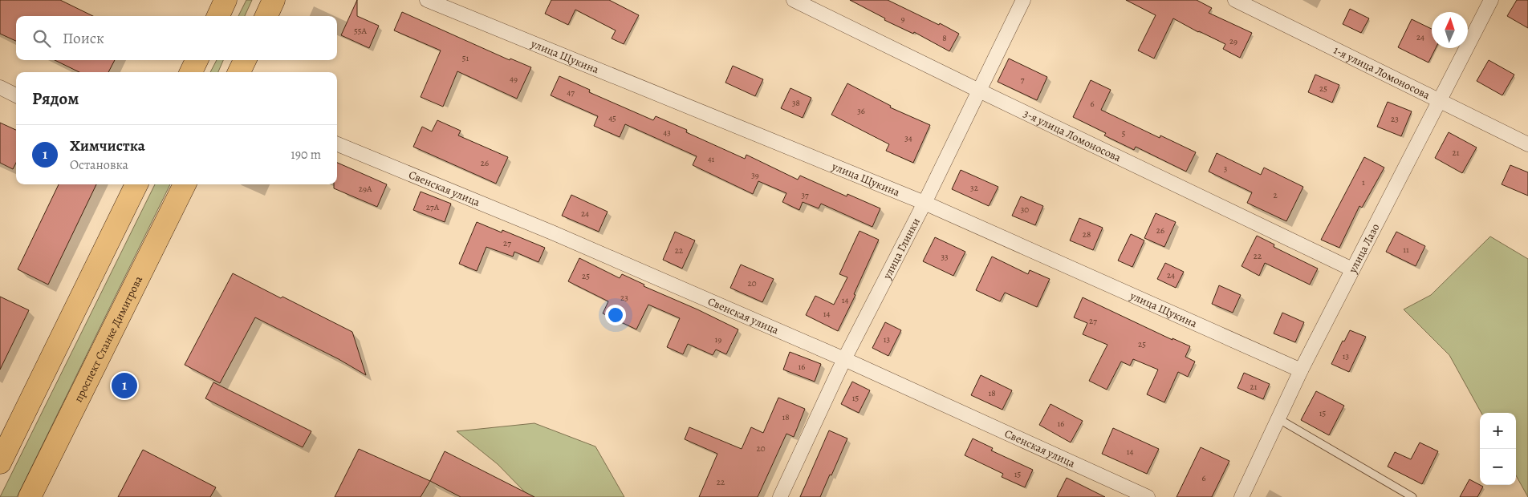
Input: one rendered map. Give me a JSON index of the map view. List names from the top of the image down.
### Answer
{
  "streets": {
    "main road": ["проспект Станке Димитрова"],
    "street": [
      "улица Щукина",
      "1-я улица Ломоносова",
      "3-я улица Ломоносова",
      "Свенская улица",
      "улица Лазо",
      "улица Глинки"
    ]
  },
  "crossings": [
    ["улица Щукина", "улица Лазо"],
    ["улица Щукина", "улица Глинки"],
    ["1-я улица Ломоносова", "улица Лазо"],
    ["3-я улица Ломоносова", "улица Лазо"],
    ["3-я улица Ломоносова", "улица Глинки"],
    ["Свенская улица", "улица Глинки"]
  ],
  "house_numbers": [
    "9",
    "55А",
    "24",
    "8",
    "29",
    "51",
    "49",
    "7",
    "25",
    "47",
    "38",
    "6",
    "36",
    "45",
    "23",
    "43",
    "5",
    "34",
    "21",
    "41",
    "26",
    "3",
    "39",
    "1",
    "32",
    "29А",
    "37",
    "2",
    "27А",
    "30",
    "24",
    "26",
    "28",
    "27",
    "11",
    "22",
    "22",
    "33",
    "24",
    "25",
    "20",
    "23",
    "14",
    "14",
    "27",
    "19",
    "13",
    "25",
    "13",
    "16",
    "21",
    "18",
    "15",
    "15",
    "18",
    "16",
    "20",
    "14",
    "15",
    "6",
    "22"
  ],
  "north": "top",
  "page": {
    "search": "Поиск",
    "heading": "Рядом",
    "list": [
      {
        "mark": "1",
        "name": "Химчистка",
        "note": "Остановка",
        "value": "190 m"
      }
    ],
    "pins": "1",
    "map_buttons": ["+", "−"]
  }
}
